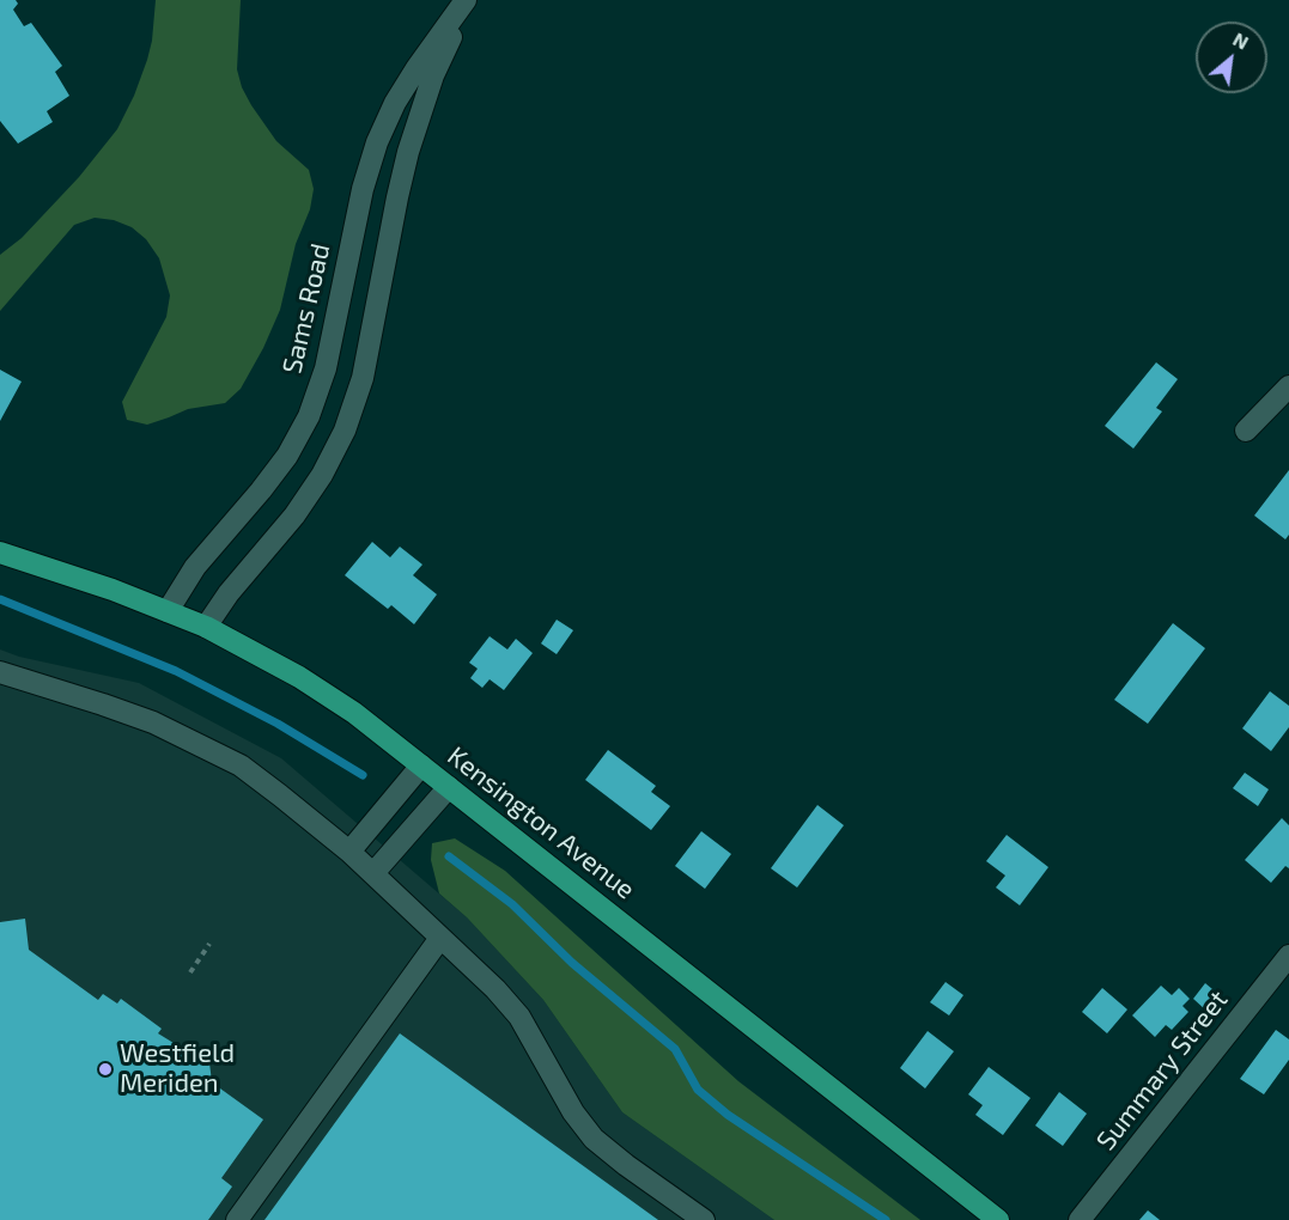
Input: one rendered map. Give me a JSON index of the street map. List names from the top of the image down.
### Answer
{
  "streets": {
    "main road": ["Kensington Avenue"],
    "street": ["Sams Road", "Summary Street"]
  },
  "crossings": [
    ["Sams Road", "Kensington Avenue"]
  ],
  "places": ["Westfield Meriden"],
  "north": "top right"
}
